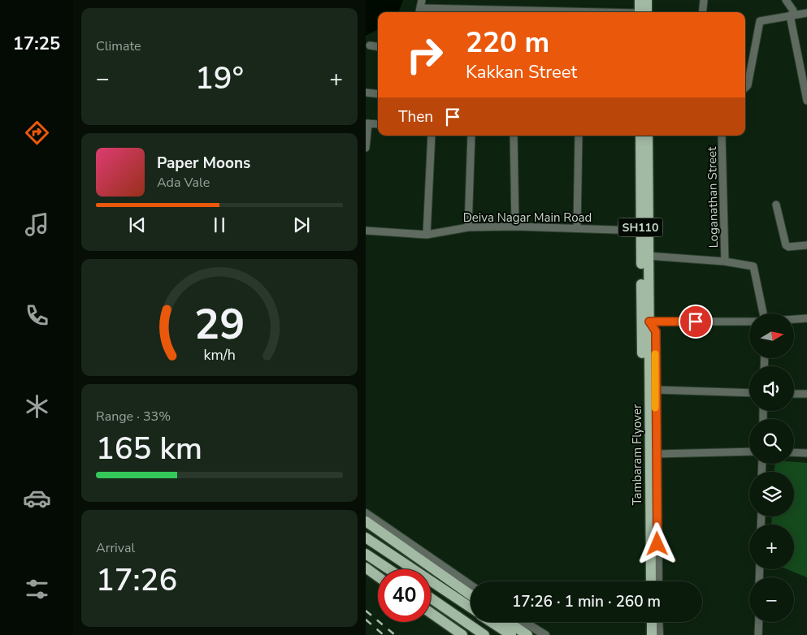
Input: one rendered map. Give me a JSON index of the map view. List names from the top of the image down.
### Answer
{
  "streets": {
    "main road": ["SH110", "Tambaram Flyover"],
    "street": ["Loganathan Street", "Deiva Nagar Main Road"]
  },
  "crossings": [
    ["Deiva Nagar Main Road", "SH110"],
    ["SH110", "Tambaram Flyover"]
  ],
  "north": "right",
  "page": {
    "tabs": "17:25",
    "tile": [
      "Climate",
      ["Range · 33%", "165 km"],
      ["Arrival", "17:26"]
    ],
    "turn": ["220 m", "Kakkan Street"],
    "heat": ["−", "19°", "+"],
    "then": "Then",
    "song": ["Paper Moons", "Ada Vale"],
    "map_buttons": ["+", "−"],
    "limit": "40",
    "trip": "17:26 · 1 min · 260 m",
    "gauge": ["29", "km/h"]
  }
}
